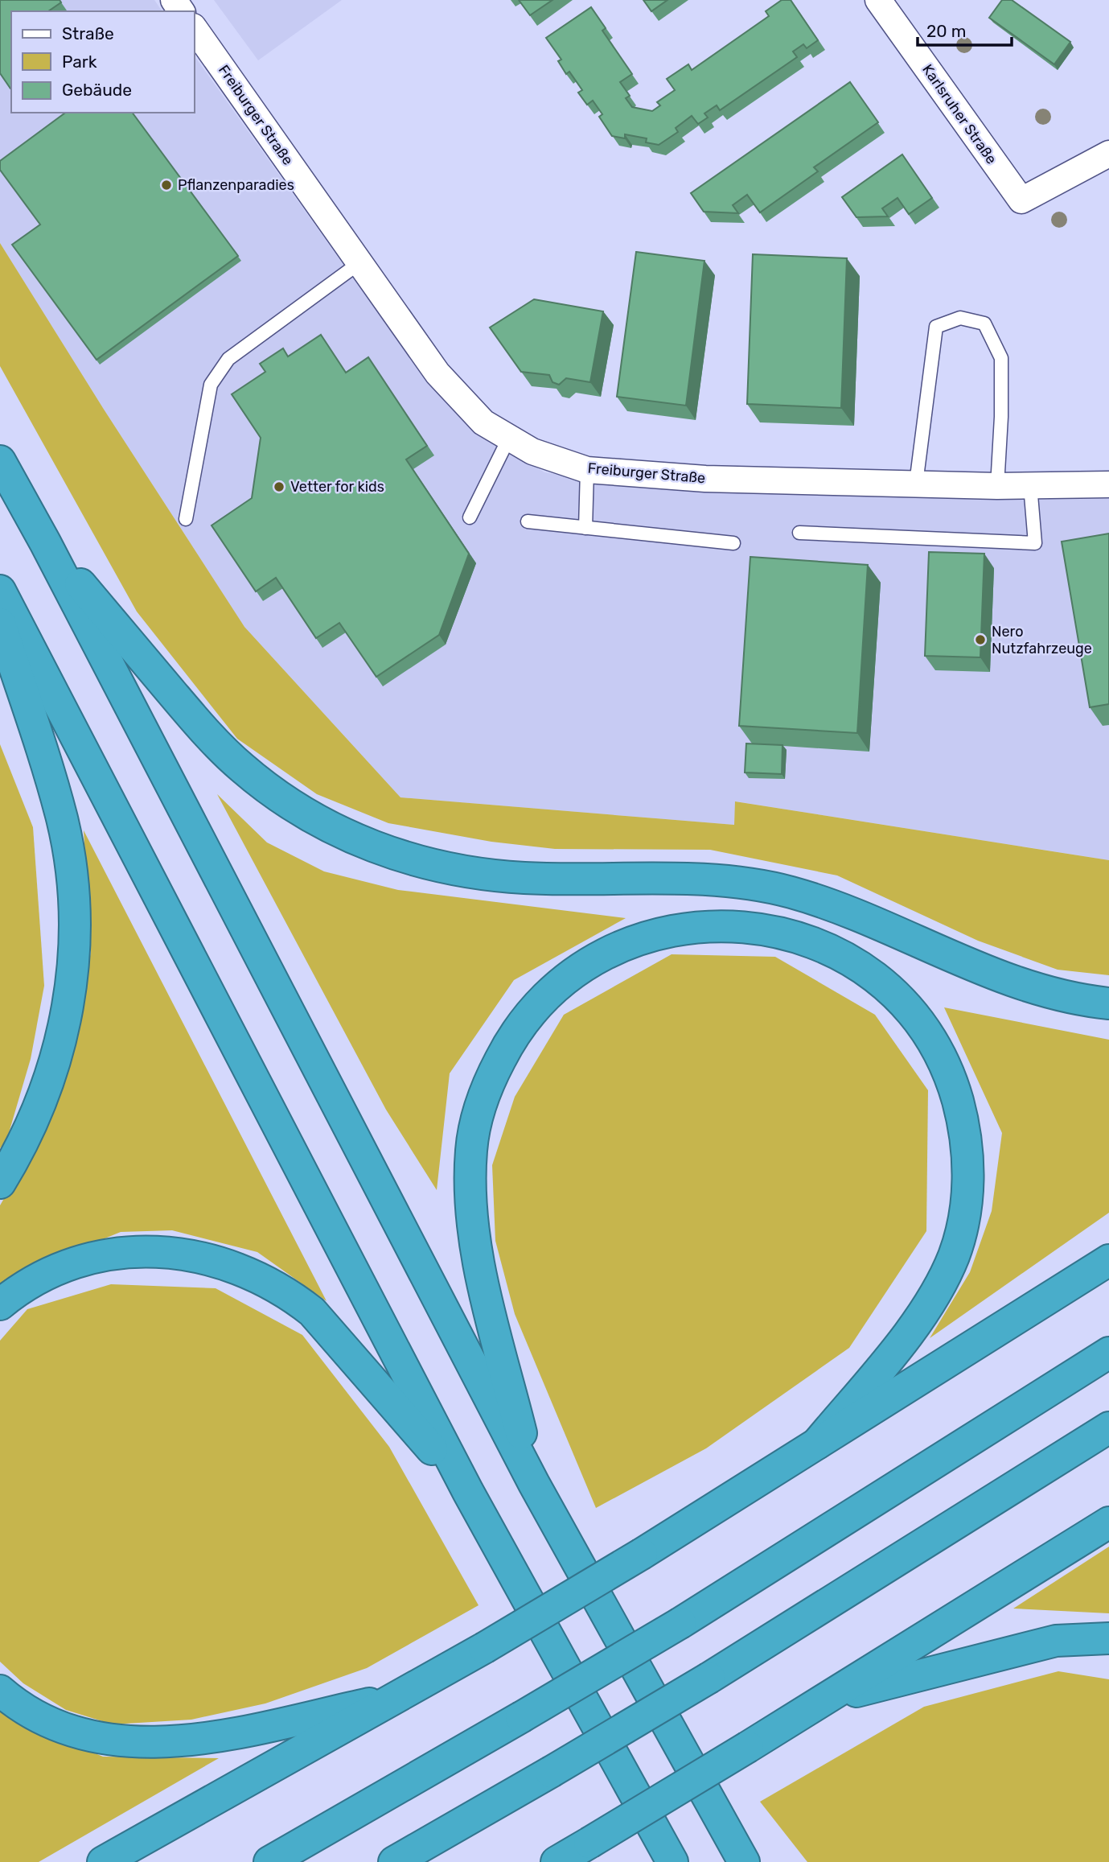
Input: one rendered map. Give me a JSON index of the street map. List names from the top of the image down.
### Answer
{
  "streets": {
    "street": ["Karlsruher Straße", "Freiburger Straße"]
  },
  "places": ["Pflanzenparadies", "Vetter for kids", "Nero Nutzfahrzeuge"],
  "legend": ["Straße", "Park", "Gebäude"],
  "scale_bar": "20 m"
}
